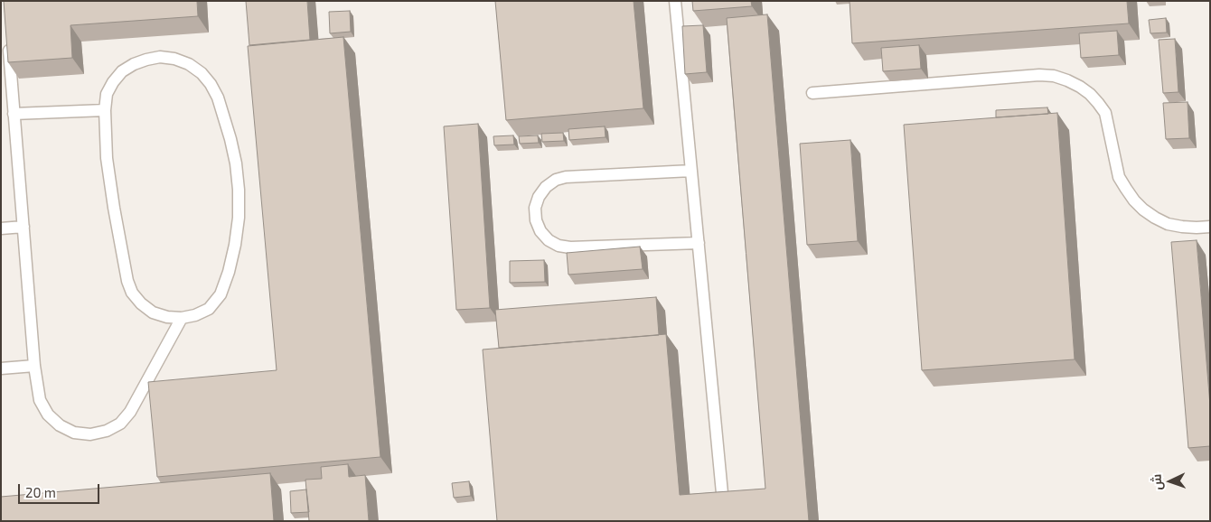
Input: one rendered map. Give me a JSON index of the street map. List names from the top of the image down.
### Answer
{
  "scale_bar": "20 m",
  "north": "left"
}
